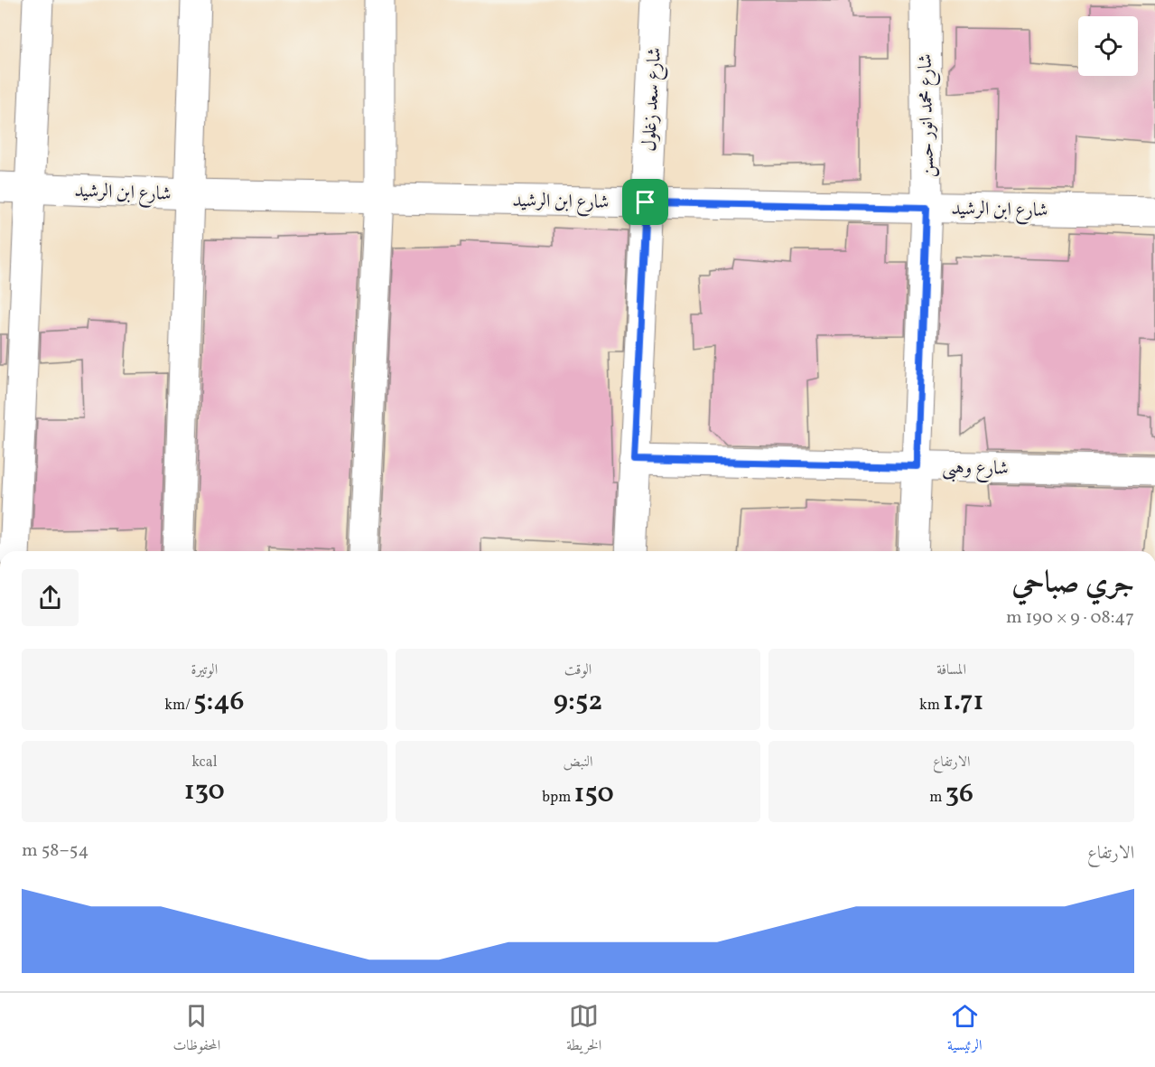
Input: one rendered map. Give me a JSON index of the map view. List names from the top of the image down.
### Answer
{
  "streets": {
    "street": [
      "شارع سعد زغلول",
      "شارع محمد انور حسن",
      "شارع ابن الرشيد",
      "شارع وهبى"
    ]
  },
  "crossings": [
    ["شارع سعد زغلول", "شارع ابن الرشيد"],
    ["شارع سعد زغلول", "شارع وهبى"],
    ["شارع محمد انور حسن", "شارع ابن الرشيد"],
    ["شارع محمد انور حسن", "شارع وهبى"]
  ],
  "page": {
    "heading": ["جري صباحي", "08:47 · 9 × 190 m"],
    "stats": [
      ["المسافة", "1.71 km"],
      ["الوقت", "9:52"],
      ["الوتيرة", "5:46 /km"],
      ["الارتفاع", "36 m"],
      ["النبض", "150 bpm"],
      ["kcal", "130"]
    ],
    "chart": ["الارتفاع", "54–58 m"],
    "tabs": ["الرئيسية", "الخريطة", "المحفوظات"]
  }
}
